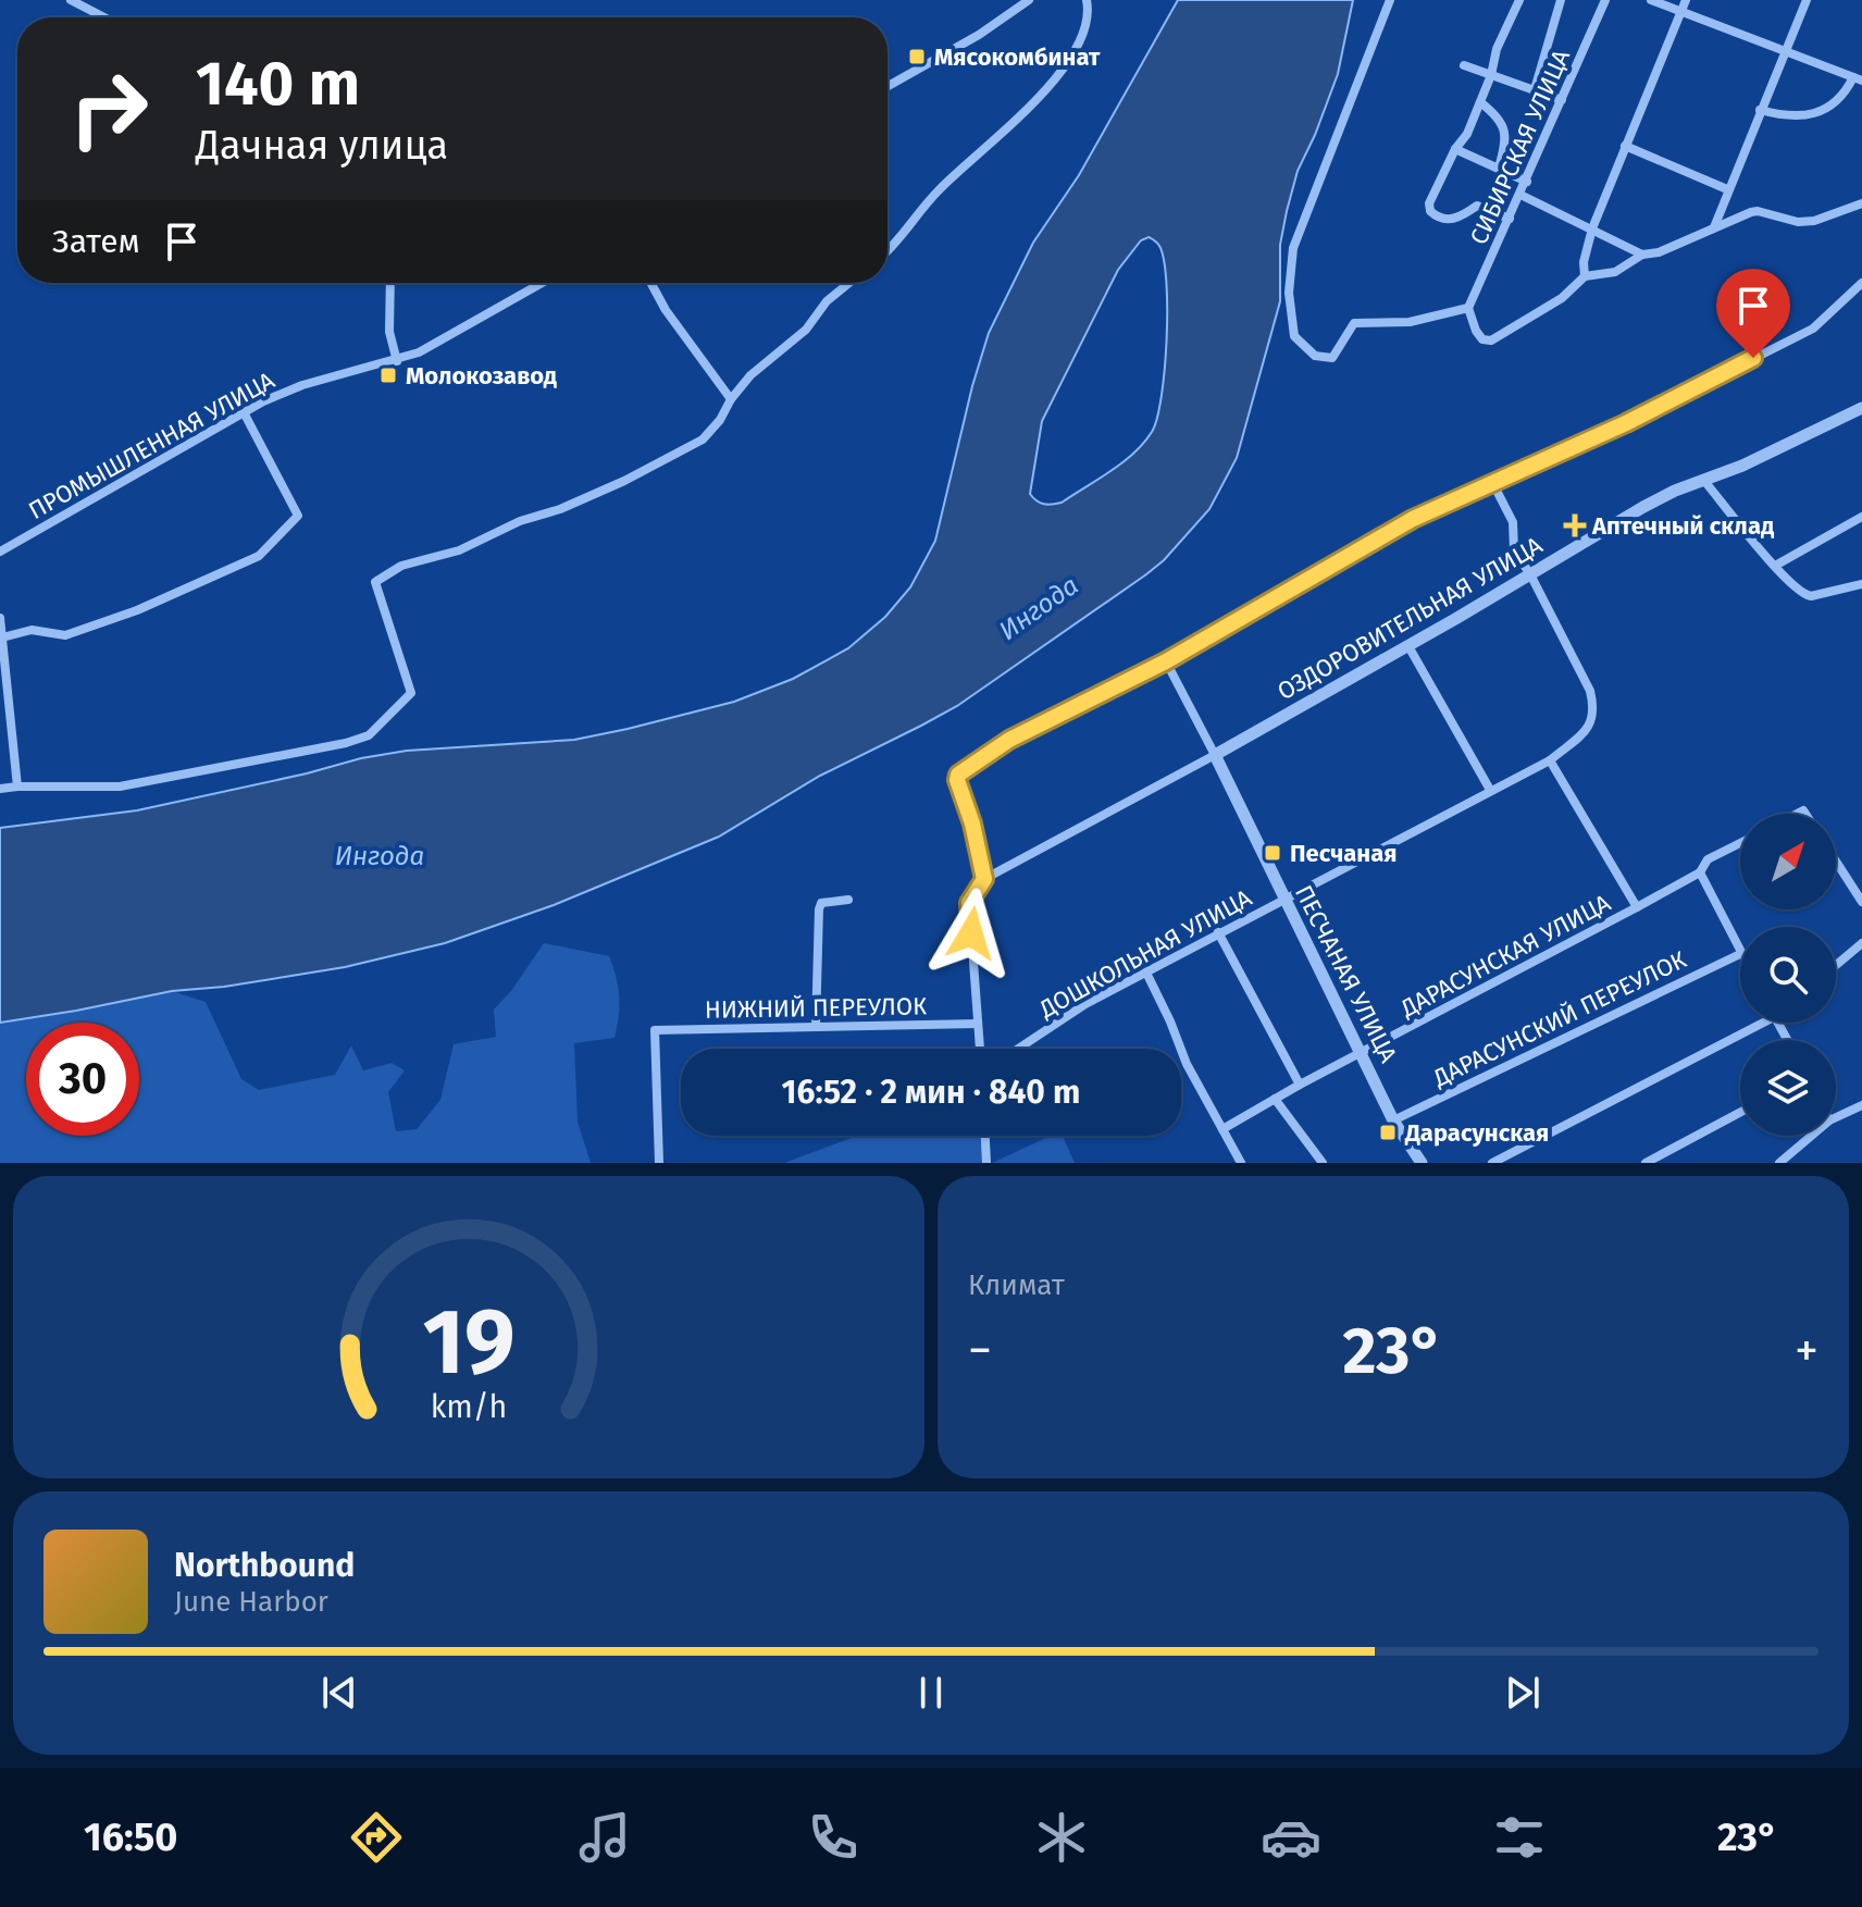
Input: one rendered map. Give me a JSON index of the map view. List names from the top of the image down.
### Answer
{
  "streets": {
    "street": [
      "СИБИРСКАЯ УЛИЦА",
      "ПРОМЫШЛЕННАЯ УЛИЦА",
      "ОЗДОРОВИТЕЛЬНАЯ УЛИЦА",
      "ДОШКОЛЬНАЯ УЛИЦА",
      "ДАРАСУНСКАЯ УЛИЦА",
      "ПЕСЧАНАЯ УЛИЦА",
      "НИЖНИЙ ПЕРЕУЛОК",
      "ДАРАСУНСКИЙ ПЕРЕУЛОК"
    ]
  },
  "crossings": [
    ["ОЗДОРОВИТЕЛЬНАЯ УЛИЦА", "ДОШКОЛЬНАЯ УЛИЦА"],
    ["ОЗДОРОВИТЕЛЬНАЯ УЛИЦА", "ПЕСЧАНАЯ УЛИЦА"],
    ["ДОШКОЛЬНАЯ УЛИЦА", "ПЕСЧАНАЯ УЛИЦА"],
    ["ДАРАСУНСКАЯ УЛИЦА", "ПЕСЧАНАЯ УЛИЦА"],
    ["ПЕСЧАНАЯ УЛИЦА", "ДАРАСУНСКИЙ ПЕРЕУЛОК"]
  ],
  "water": ["Ингода"],
  "places": {
    "transit": [
      "Мясокомбинат",
      "Молокозавод",
      "Песчаная",
      "Дарасунская"
    ],
    "health": ["Аптечный склад"]
  },
  "north": "top right",
  "page": {
    "turn": ["140 m", "Дачная улица"],
    "then": "Затем",
    "limit": "30",
    "trip": "16:52 · 2 мин · 840 m",
    "tile": "Климат",
    "heat": ["−", "23°", "+"],
    "song": ["Northbound", "June Harbor"],
    "tabs": ["16:50", "23°"],
    "gauge": ["19", "km/h"]
  }
}
